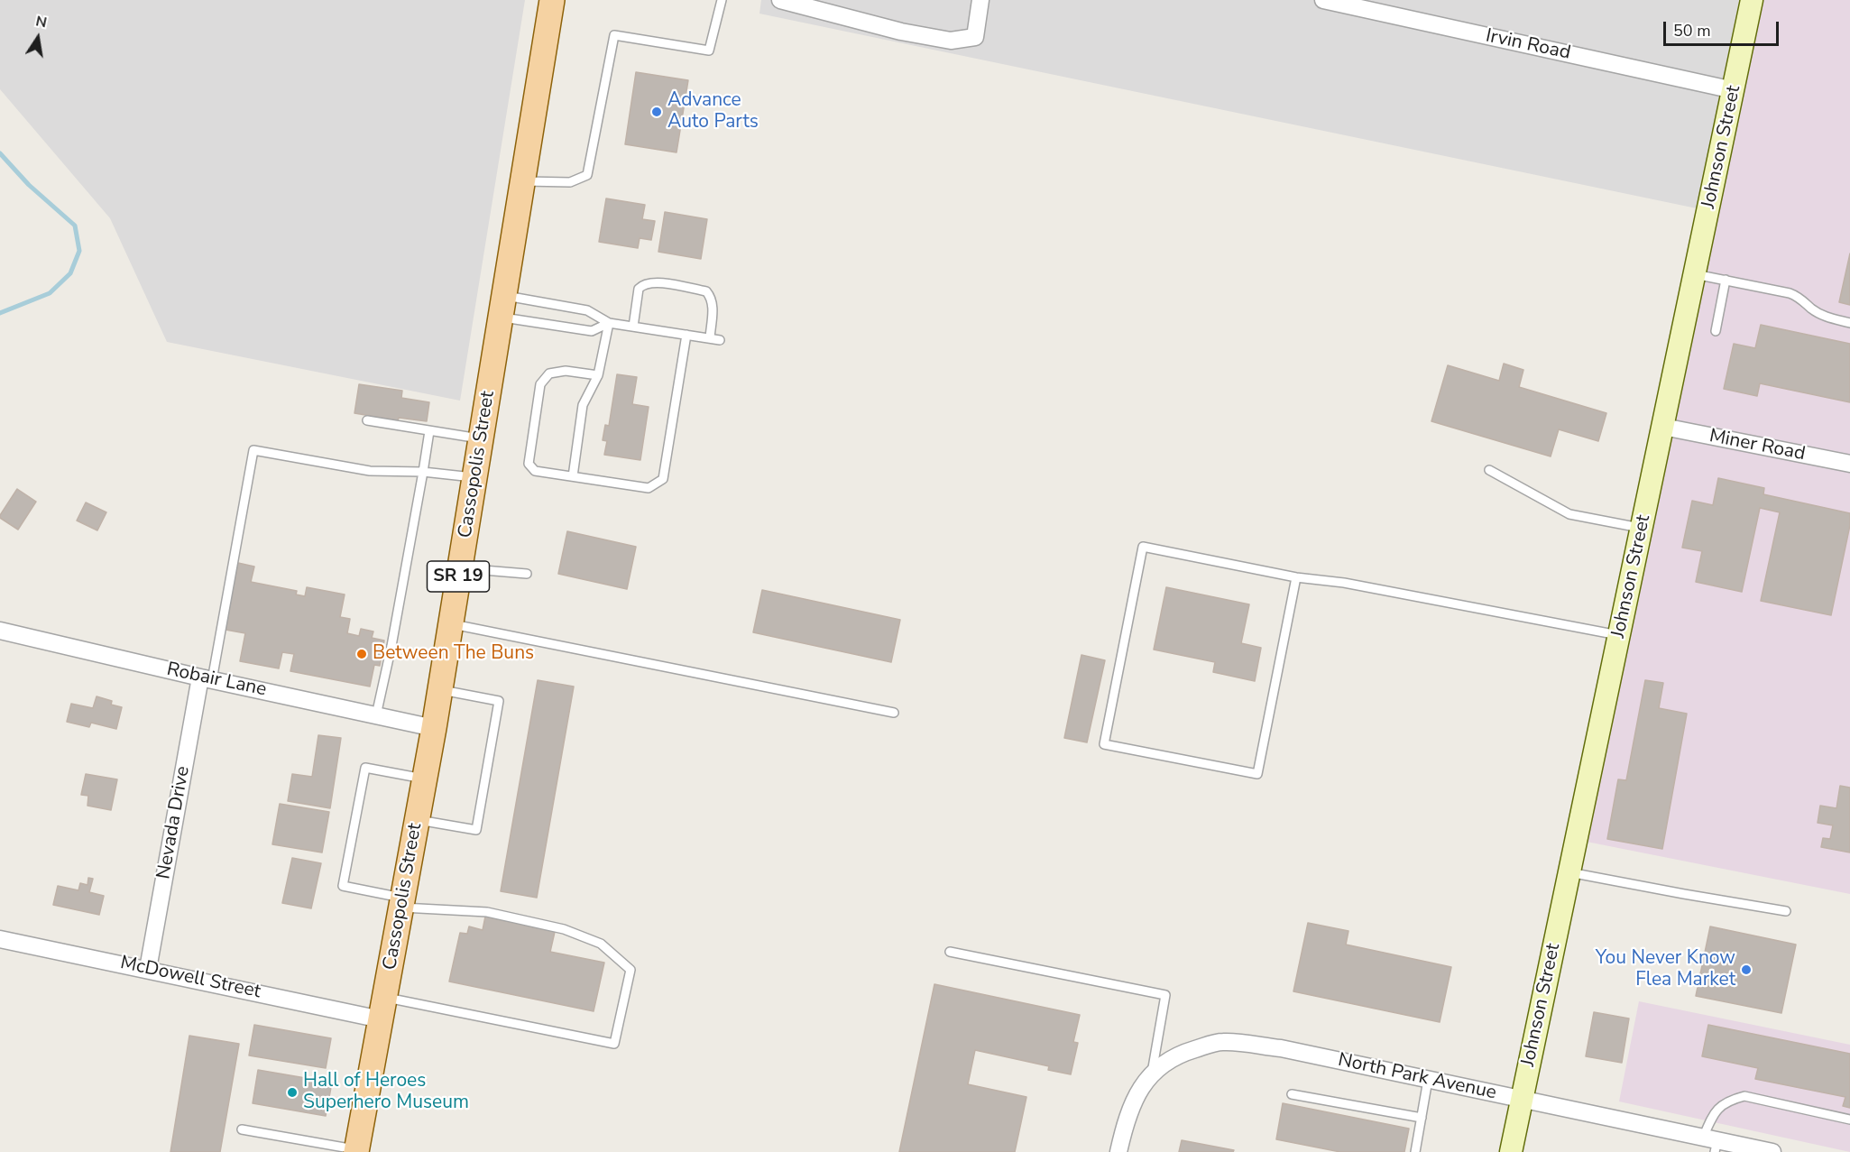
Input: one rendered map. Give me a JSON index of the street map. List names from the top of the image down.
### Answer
{
  "streets": {
    "main road": ["Cassopolis Street", "SR 19"],
    "street": [
      "Irvin Road",
      "Johnson Street",
      "Miner Road",
      "Robair Lane",
      "Nevada Drive",
      "McDowell Street",
      "North Park Avenue"
    ]
  },
  "crossings": [
    ["Irvin Road", "Johnson Street"],
    ["Johnson Street", "Miner Road"],
    ["Johnson Street", "North Park Avenue"],
    ["Cassopolis Street", "Robair Lane"],
    ["Cassopolis Street", "McDowell Street"],
    ["Robair Lane", "Nevada Drive"],
    ["Nevada Drive", "McDowell Street"]
  ],
  "places": [
    "Advance Auto Parts",
    "Between The Buns",
    "You Never Know Flea Market",
    "Hall of Heroes Superhero Museum"
  ],
  "scale_bar": "50 m",
  "north": "top"
}
